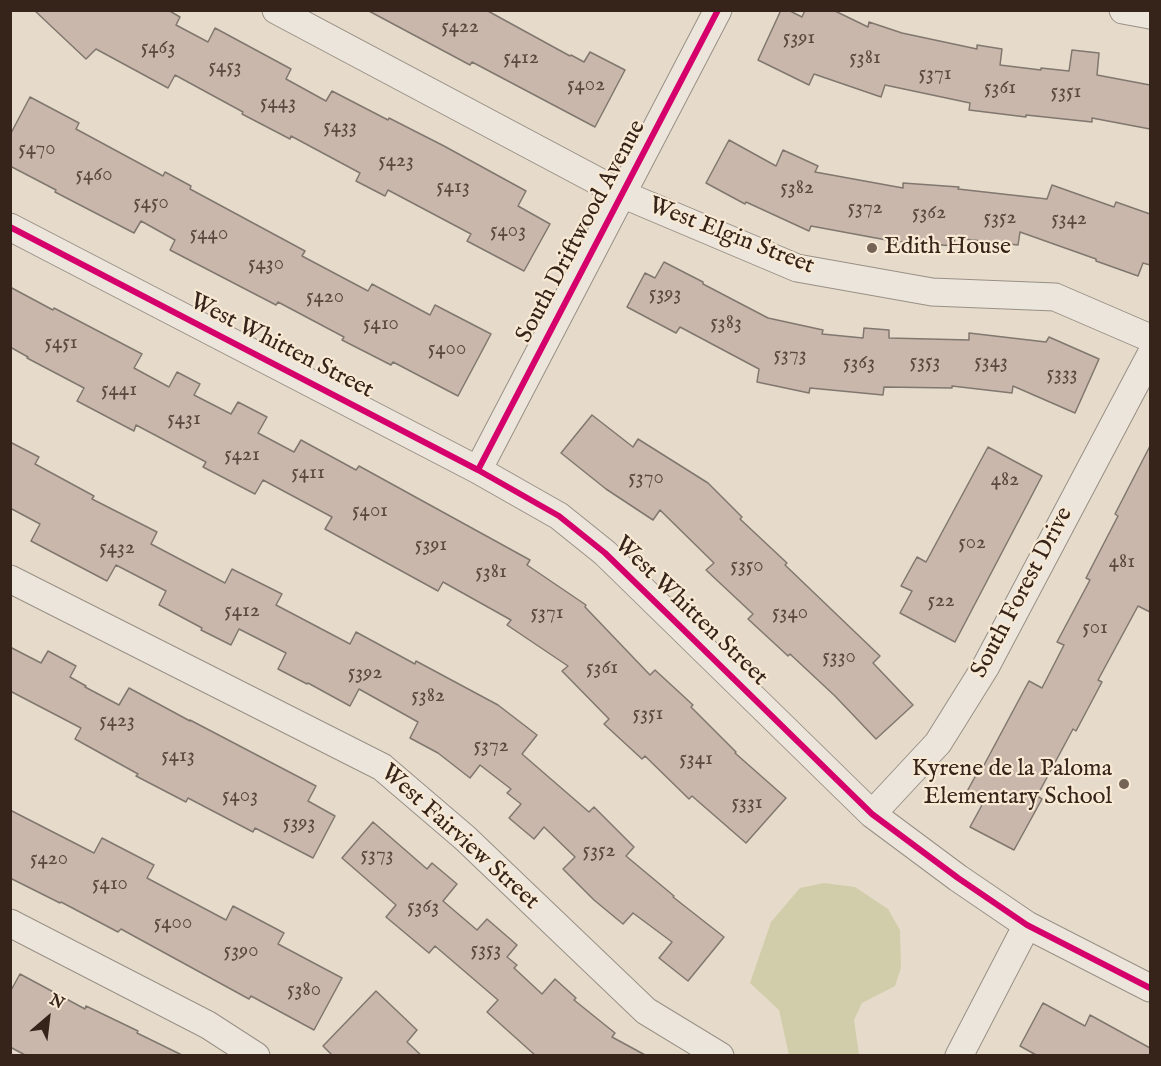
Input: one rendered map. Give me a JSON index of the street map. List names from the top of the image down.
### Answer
{
  "streets": {
    "street": [
      "South Driftwood Avenue",
      "West Elgin Street",
      "West Whitten Street",
      "South Forest Drive",
      "West Fairview Street"
    ]
  },
  "crossings": [
    ["South Driftwood Avenue", "West Elgin Street"],
    ["South Driftwood Avenue", "West Whitten Street"],
    ["West Whitten Street", "South Forest Drive"]
  ],
  "places": ["Edith House", "Kyrene de la Paloma Elementary School"],
  "house_numbers": [
    "5422",
    "5391",
    "5463",
    "5412",
    "5381",
    "5453",
    "5371",
    "5402",
    "5361",
    "5351",
    "5443",
    "5433",
    "5470",
    "5423",
    "5460",
    "5413",
    "5382",
    "5450",
    "5372",
    "5362",
    "5352",
    "5342",
    "5403",
    "5440",
    "5430",
    "5393",
    "5420",
    "5383",
    "5410",
    "5451",
    "5400",
    "5373",
    "5353",
    "5343",
    "5363",
    "5333",
    "5441",
    "5431",
    "5421",
    "5411",
    "5370",
    "482",
    "5401",
    "502",
    "5391",
    "5432",
    "481",
    "5350",
    "5381",
    "522",
    "5412",
    "5371",
    "5340",
    "501",
    "5330",
    "5361",
    "5392",
    "5382",
    "5351",
    "5423",
    "5372",
    "5413",
    "5341",
    "5403",
    "5331",
    "5393",
    "5352",
    "5373",
    "5420",
    "5410",
    "5363",
    "5400",
    "5353",
    "5390",
    "5380"
  ],
  "north": "top right"
}
